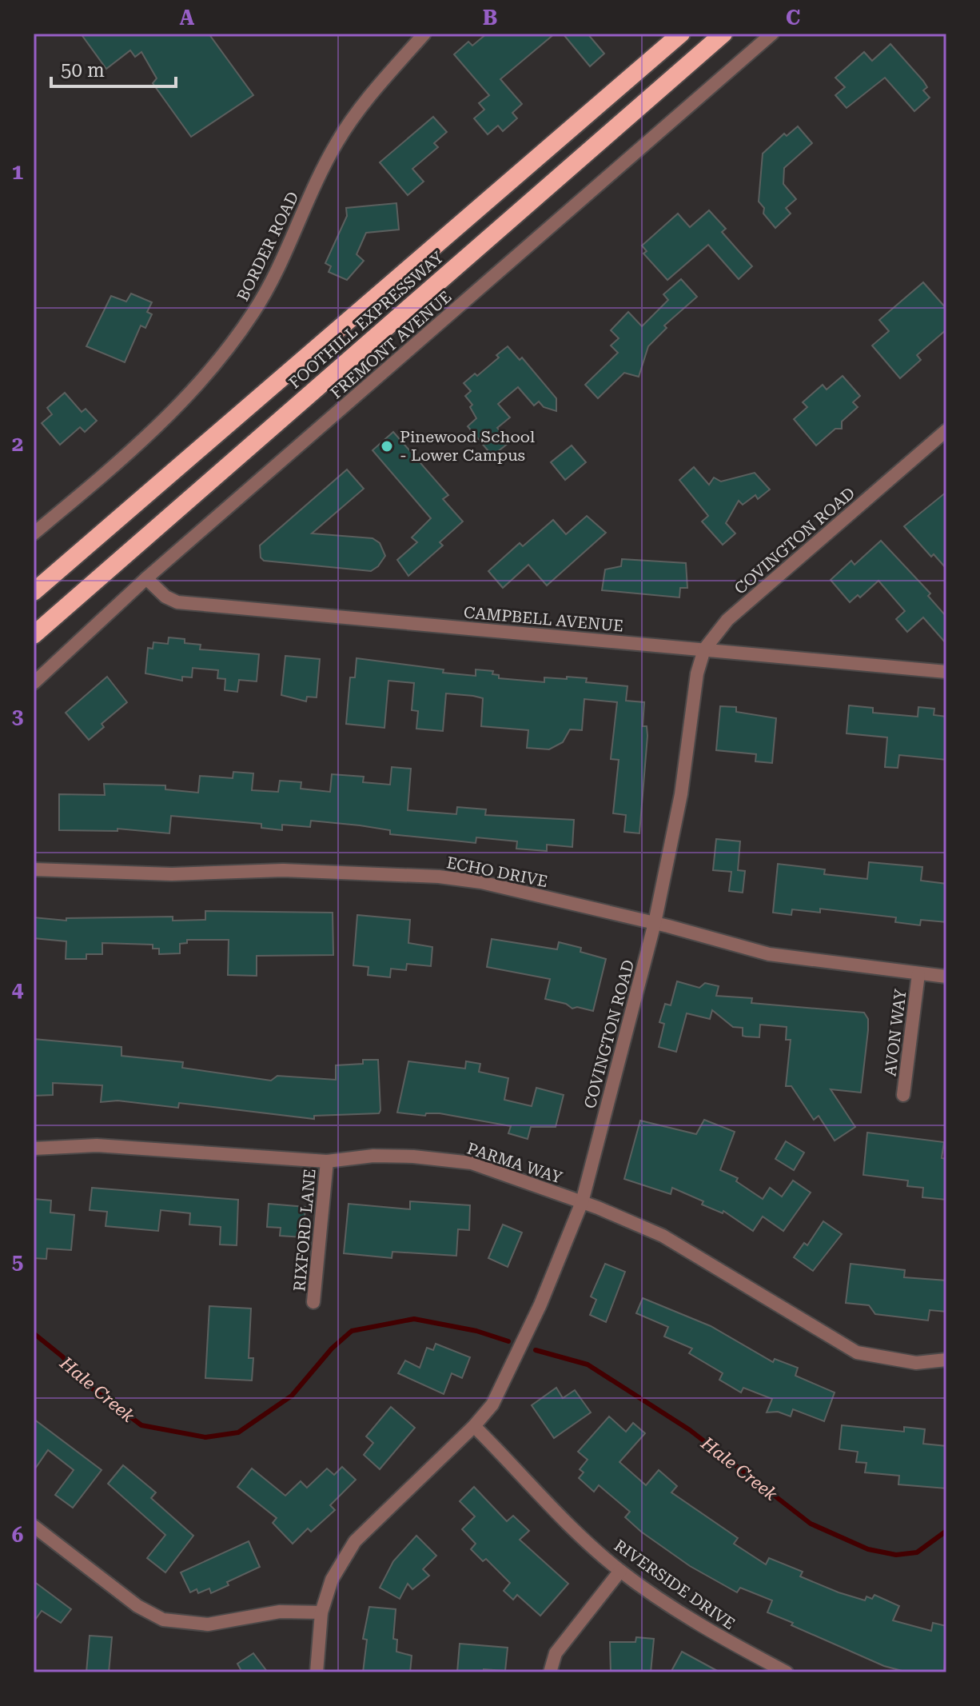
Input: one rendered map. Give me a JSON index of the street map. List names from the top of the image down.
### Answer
{
  "streets": {
    "highway": ["FOOTHILL EXPRESSWAY"],
    "street": [
      "BORDER ROAD",
      "FREMONT AVENUE",
      "COVINGTON ROAD",
      "CAMPBELL AVENUE",
      "ECHO DRIVE",
      "AVON WAY",
      "PARMA WAY",
      "RIXFORD LANE",
      "RIVERSIDE DRIVE"
    ]
  },
  "crossings": [
    ["FREMONT AVENUE", "CAMPBELL AVENUE"],
    ["COVINGTON ROAD", "CAMPBELL AVENUE"],
    ["COVINGTON ROAD", "ECHO DRIVE"],
    ["COVINGTON ROAD", "PARMA WAY"],
    ["COVINGTON ROAD", "RIVERSIDE DRIVE"],
    ["ECHO DRIVE", "AVON WAY"],
    ["PARMA WAY", "RIXFORD LANE"]
  ],
  "water": ["Hale Creek"],
  "places": ["Pinewood School - Lower Campus"],
  "scale_bar": "50 m",
  "grid": {
    "columns": ["A", "B", "C"],
    "rows": [
      "1",
      "2",
      "3",
      "4",
      "5",
      "6"
    ]
  }
}
